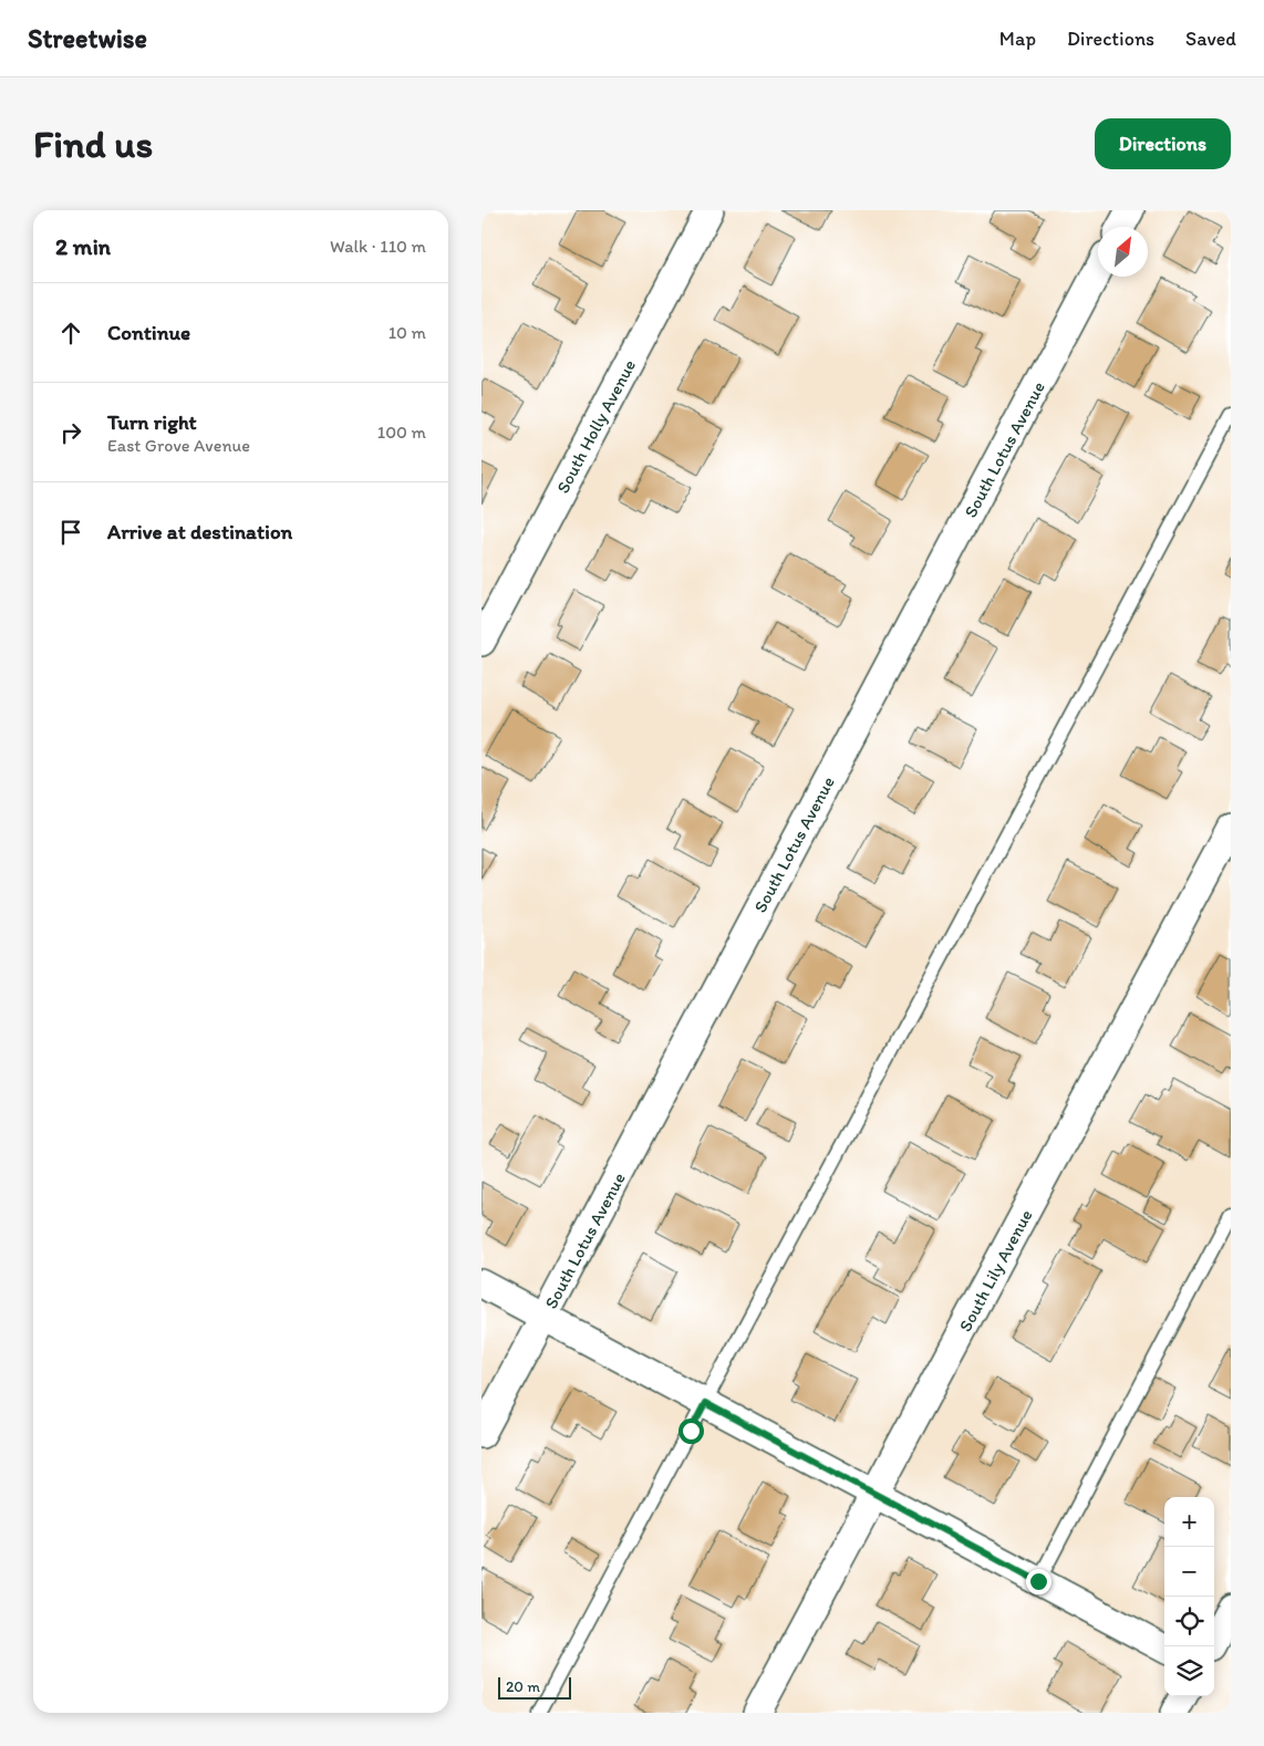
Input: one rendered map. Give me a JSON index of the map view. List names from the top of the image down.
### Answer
{
  "streets": {
    "street": ["South Holly Avenue", "South Lotus Avenue", "South Lily Avenue"]
  },
  "scale_bar": "20 m",
  "north": "top right",
  "page": {
    "header": "Streetwise",
    "nav": ["Map", "Directions", "Saved"],
    "buttons": "Directions",
    "title": "Find us",
    "heading": ["2 min", "Walk · 110 m"],
    "list": [
      ["Continue", "10 m"],
      ["Turn right", "East Grove Avenue", "100 m"],
      "Arrive at destination"
    ],
    "map_buttons": ["+", "−"],
    "scale": "20 m"
  }
}
